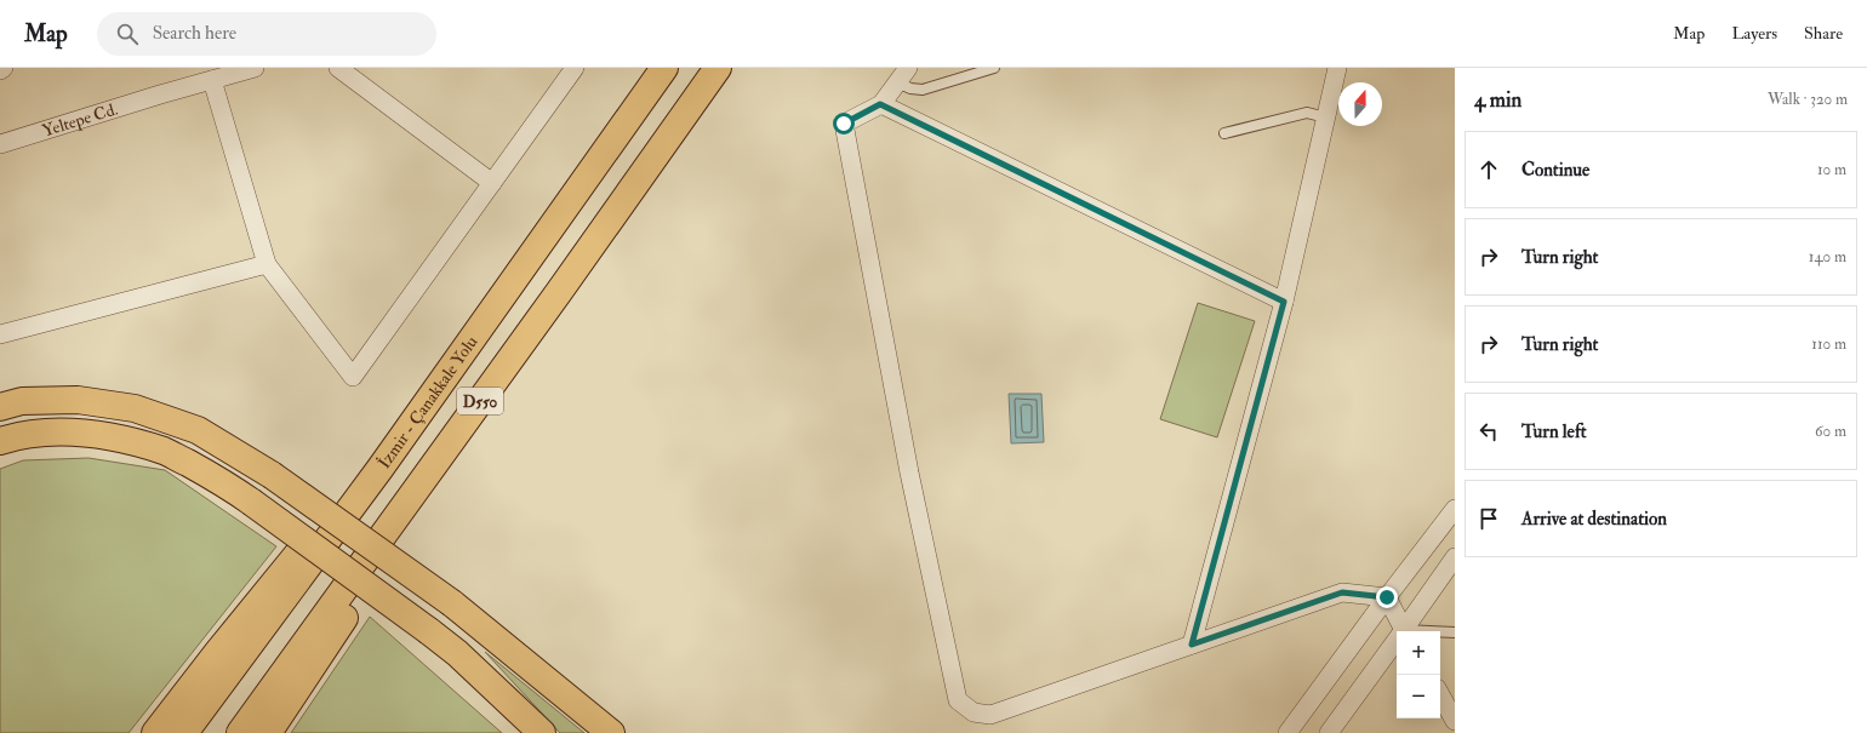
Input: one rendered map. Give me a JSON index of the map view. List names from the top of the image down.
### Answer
{
  "streets": {
    "highway": ["D550", "İzmir - Çanakkale Yolu"],
    "street": ["Yeltepe Cd."]
  },
  "north": "top",
  "page": {
    "header": "Map",
    "search": "Search here",
    "nav": ["Map", "Layers", "Share"],
    "heading": ["4 min", "Walk · 320 m"],
    "list": [
      ["Continue", "10 m"],
      ["Turn right", "140 m"],
      ["Turn right", "110 m"],
      ["Turn left", "60 m"],
      "Arrive at destination"
    ],
    "map_buttons": ["+", "−"]
  }
}
